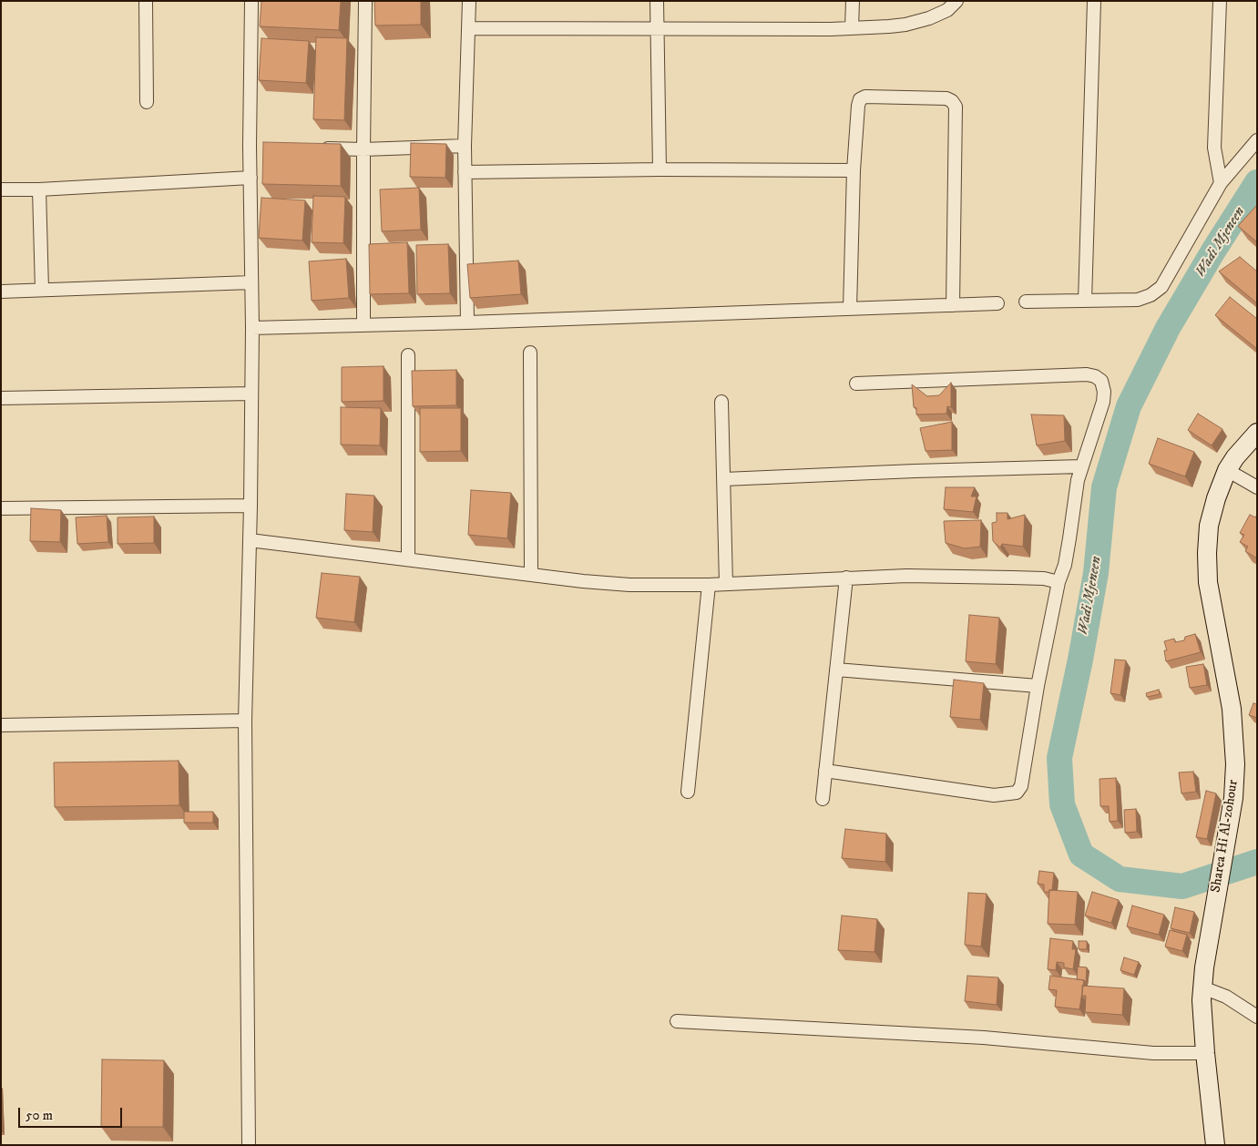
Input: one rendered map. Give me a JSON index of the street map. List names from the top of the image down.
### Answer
{
  "streets": {
    "street": ["Sharea Hi Al-zohour"]
  },
  "water": ["Wadi Mjeneen"],
  "scale_bar": "50 m"
}
